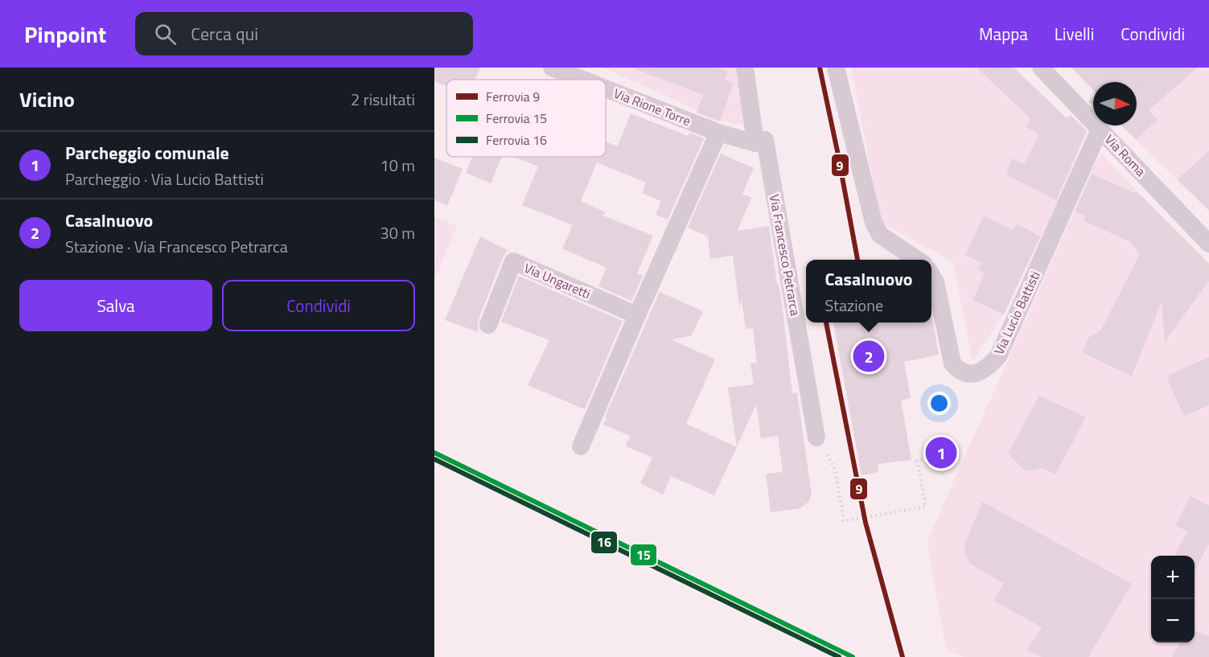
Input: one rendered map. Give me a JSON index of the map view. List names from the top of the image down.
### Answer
{
  "streets": {
    "street": [
      "Via Rione Torre",
      "Via Roma",
      "Via Francesco Petrarca",
      "Via Ungaretti",
      "Via Lucio Battisti"
    ]
  },
  "crossings": [
    ["Via Rione Torre", "Via Francesco Petrarca"],
    ["Via Roma", "Via Lucio Battisti"]
  ],
  "lines": ["rail line 9", "rail line 15", "rail line 16"],
  "legend": ["Ferrovia 9", "Ferrovia 15", "Ferrovia 16"],
  "north": "right",
  "page": {
    "header": "Pinpoint",
    "search": "Cerca qui",
    "nav": ["Mappa", "Livelli", "Condividi"],
    "heading": ["Vicino", "2 risultati"],
    "list": [
      {
        "mark": "1",
        "name": "Parcheggio comunale",
        "note": "Parcheggio · Via Lucio Battisti",
        "value": "10 m"
      },
      {
        "mark": "2",
        "name": "Casalnuovo",
        "note": "Stazione · Via Francesco Petrarca",
        "value": "30 m"
      }
    ],
    "popup": ["Casalnuovo", "Stazione"],
    "buttons": ["Salva", "Condividi"],
    "pins": ["2", "1"],
    "map_buttons": ["+", "−"]
  }
}
